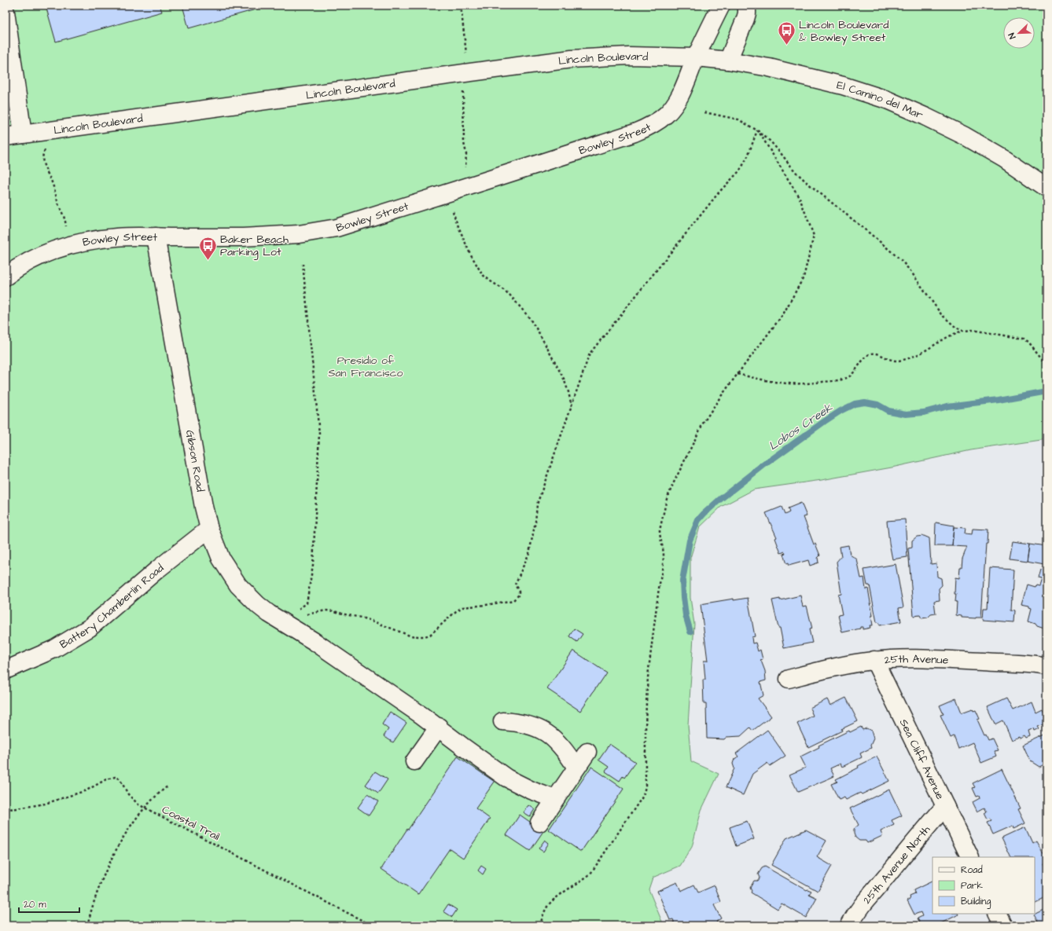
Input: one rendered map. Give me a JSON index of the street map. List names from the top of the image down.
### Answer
{
  "streets": {
    "street": [
      "Lincoln Boulevard",
      "El Camino del Mar",
      "Bowley Street",
      "Gibson Road",
      "Battery Chamberlin Road",
      "25th Avenue",
      "Sea Cliff Avenue",
      "25th Avenue North"
    ],
    "path": ["Coastal Trail"]
  },
  "crossings": [
    ["Lincoln Boulevard", "El Camino del Mar"],
    ["Lincoln Boulevard", "Bowley Street"],
    ["El Camino del Mar", "Bowley Street"],
    ["Bowley Street", "Gibson Road"],
    ["Gibson Road", "Battery Chamberlin Road"],
    ["25th Avenue", "Sea Cliff Avenue"],
    ["Sea Cliff Avenue", "25th Avenue North"]
  ],
  "water": ["Lobos Creek"],
  "parks": ["Presidio of San Francisco"],
  "places": {
    "bus stop": ["Lincoln Boulevard & Bowley Street", "Baker Beach Parking Lot"]
  },
  "legend": ["Road", "Park", "Building"],
  "scale_bar": "20 m",
  "north": "bottom left"
}
